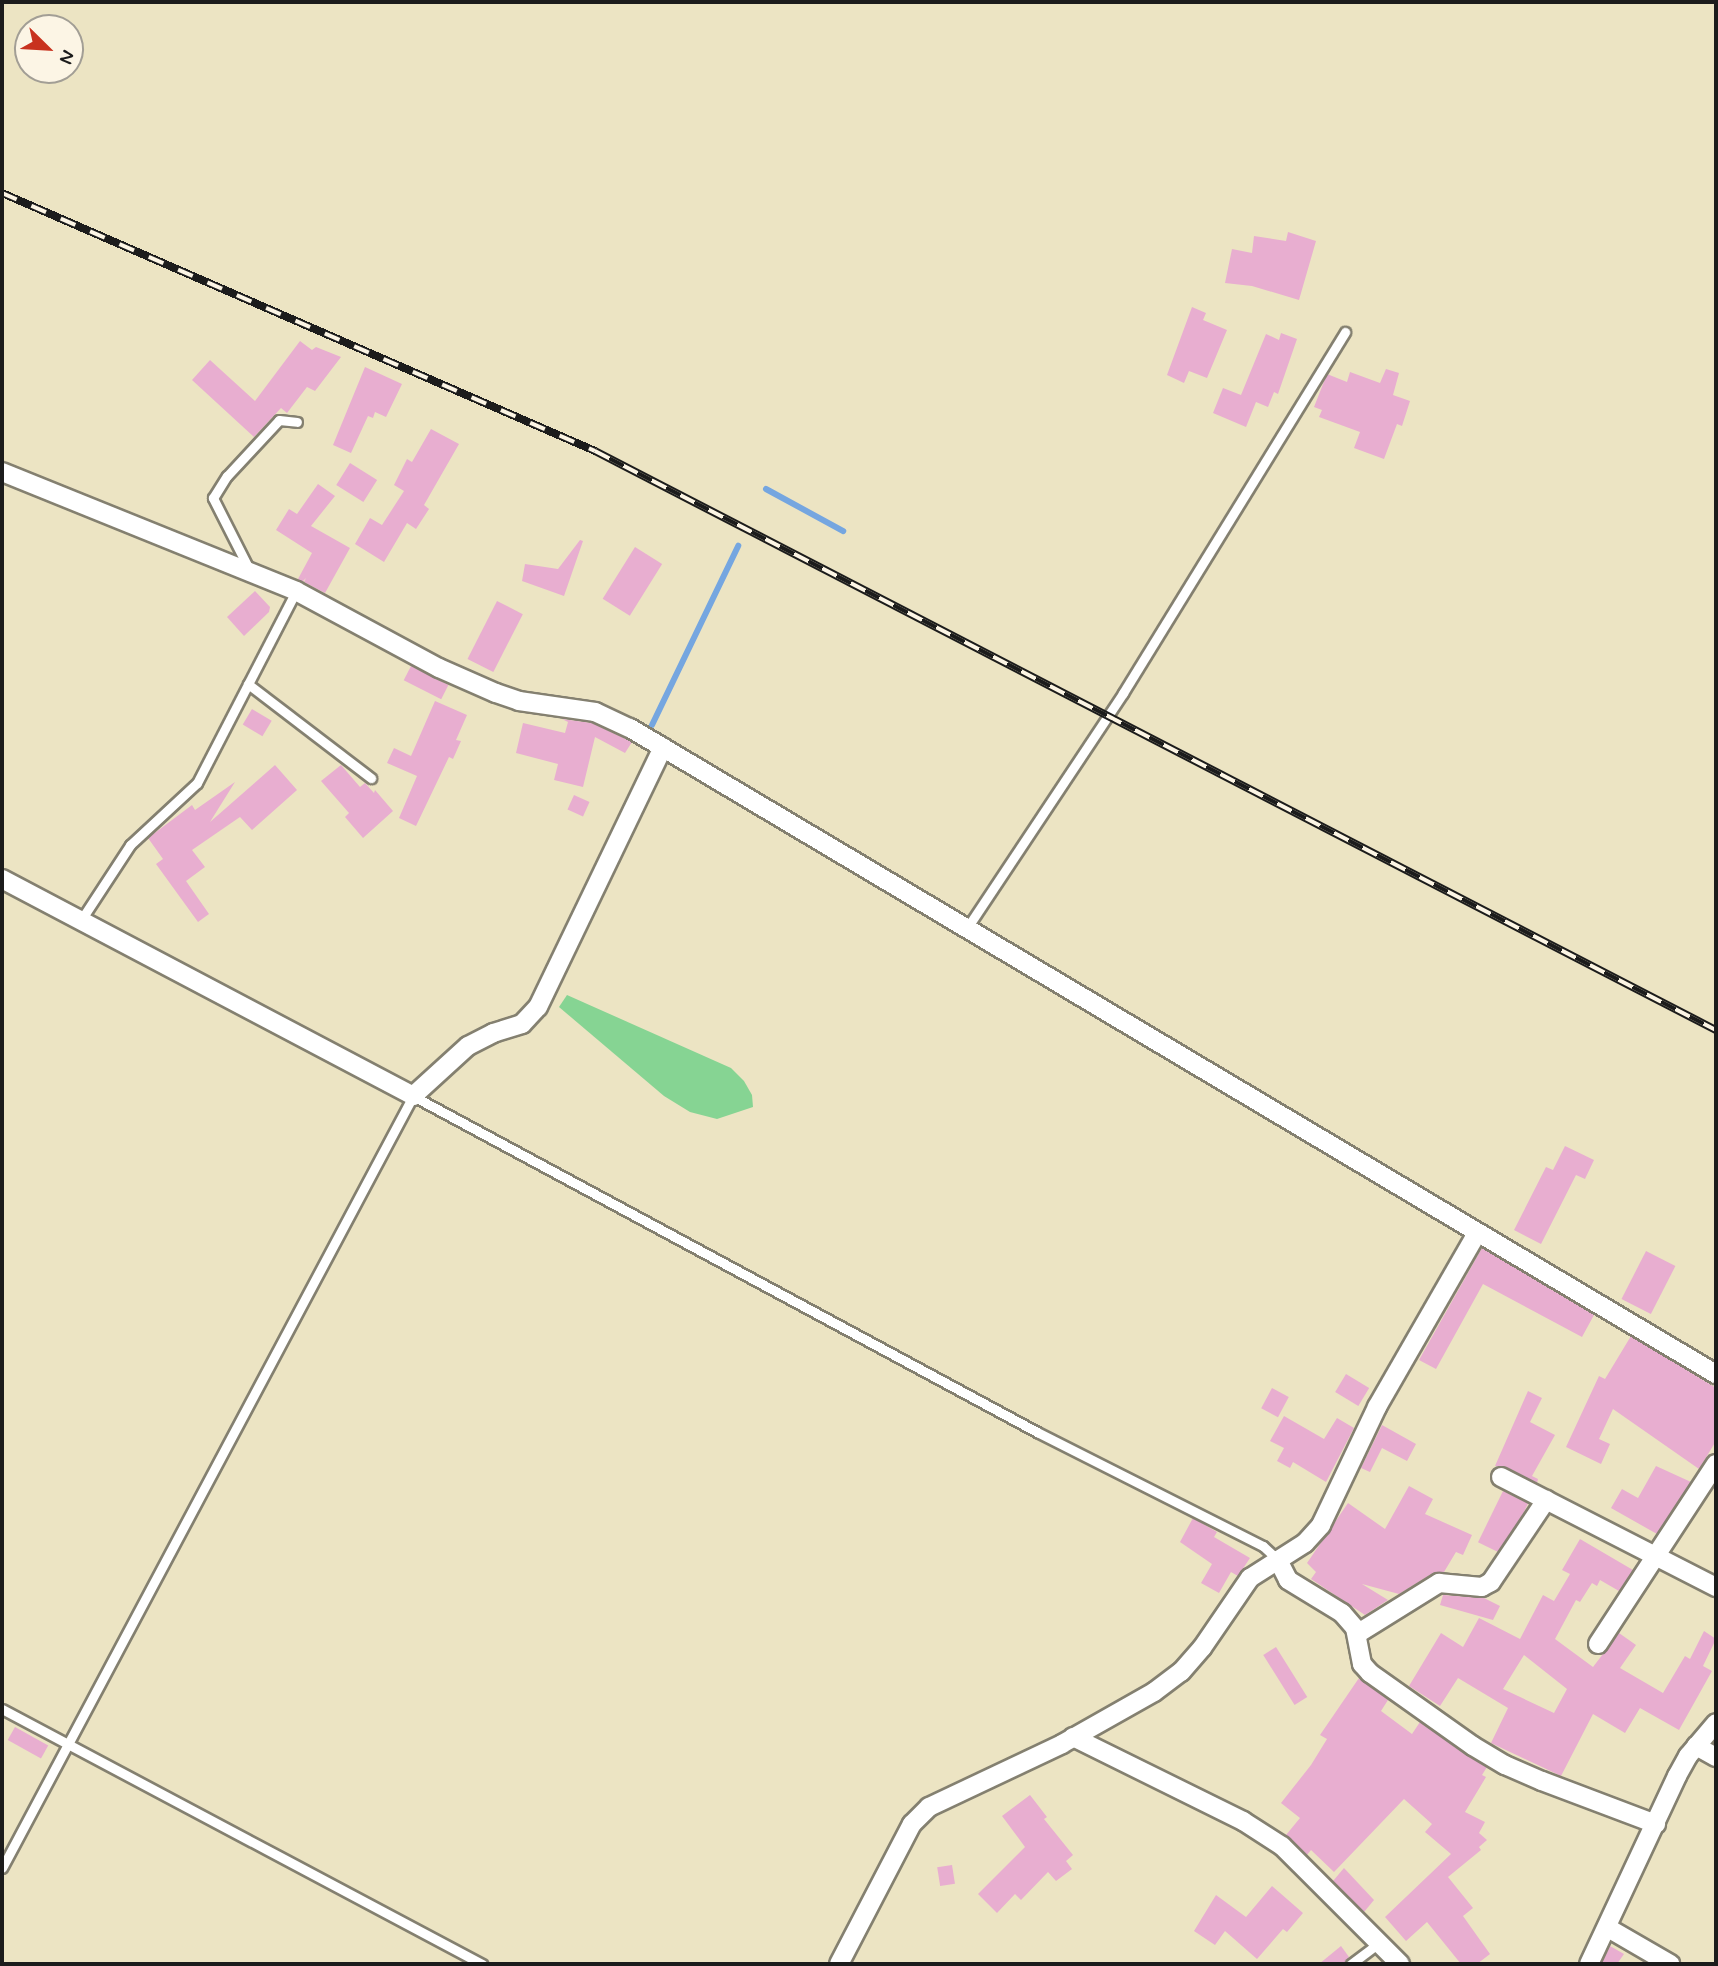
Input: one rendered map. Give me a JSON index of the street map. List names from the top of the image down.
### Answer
{
  "north": "bottom right"
}
